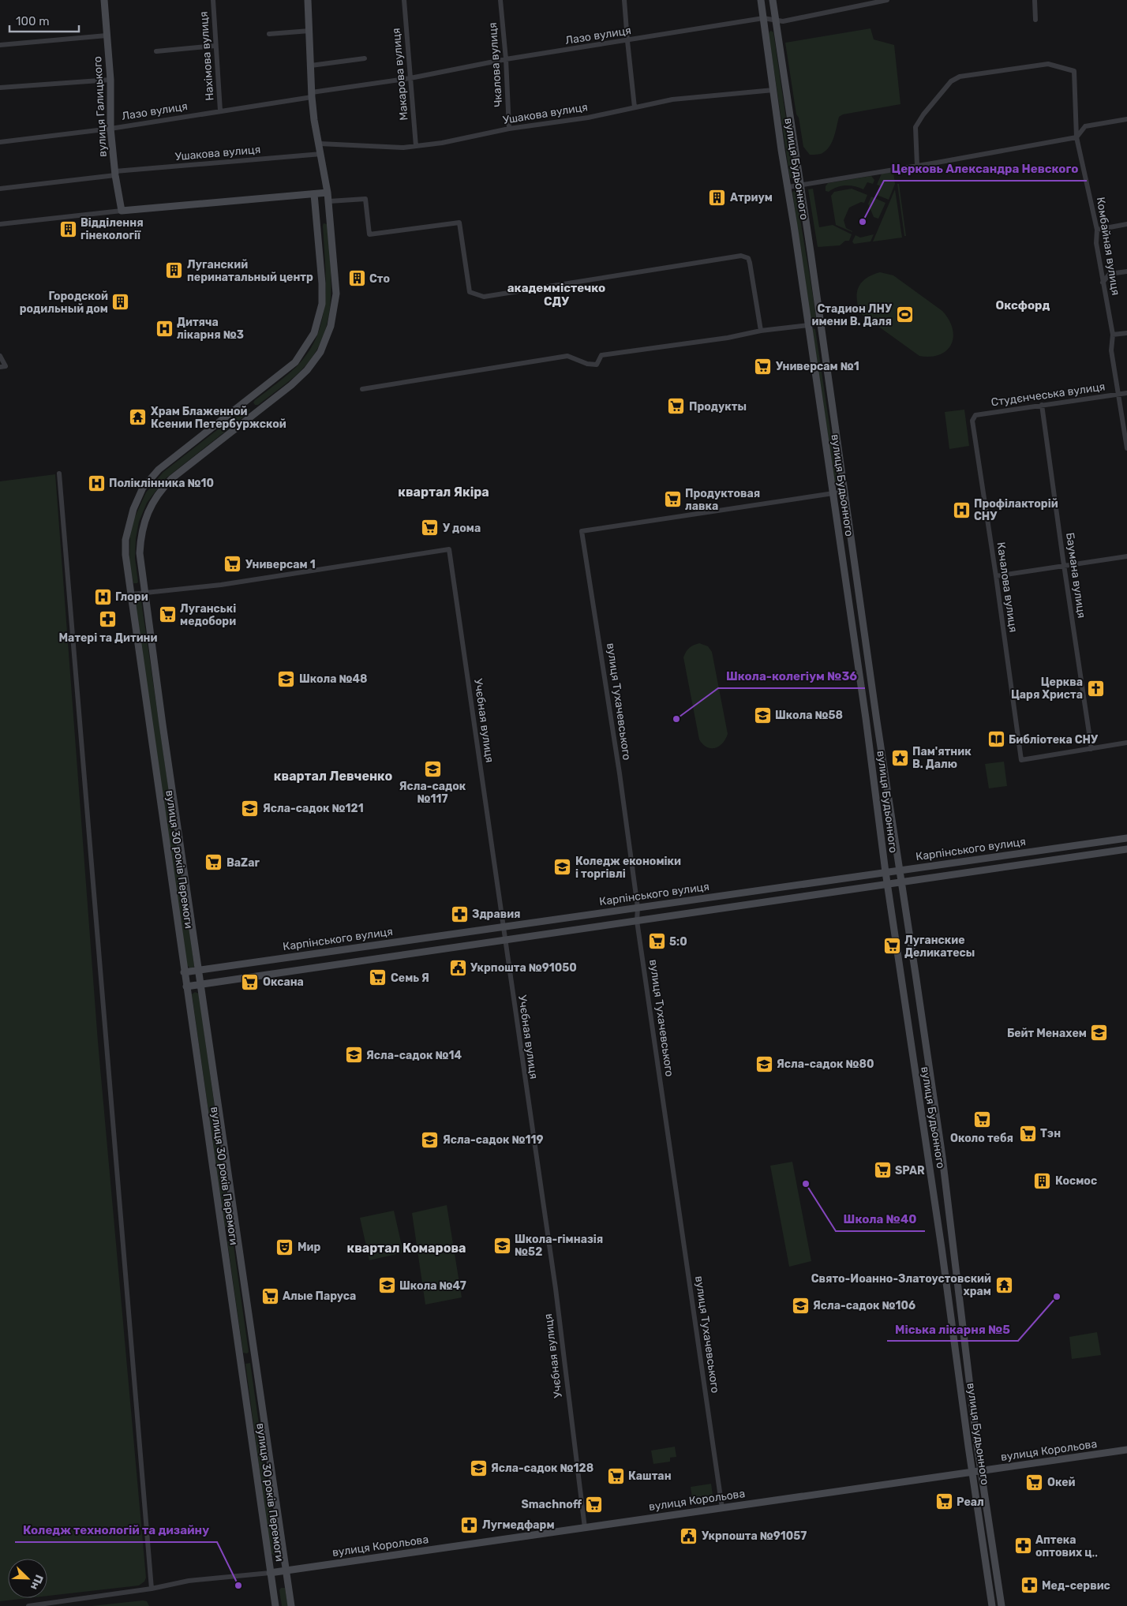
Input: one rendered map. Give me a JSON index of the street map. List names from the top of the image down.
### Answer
{
  "streets": {
    "street": [
      "Лазо вулиця",
      "Нахімова вулиця",
      "Чкалова вулиця",
      "Макарова вулиця",
      "вулиця Галицького",
      "Ушакова вулиця",
      "вулиця Будьонного",
      "Комбайная вулиця",
      "Студєнчеська вулиця",
      "Баумана вулиця",
      "Качалова вулиця",
      "вулиця Тухачевського",
      "Учєбная вулиця",
      "Карпінського вулиця",
      "вулиця 30 років Перемоги",
      "вулиця Корольова"
    ]
  },
  "crossings": [
    ["Лазо вулиця", "Нахімова вулиця"],
    ["Лазо вулиця", "Чкалова вулиця"],
    ["Лазо вулиця", "Макарова вулиця"],
    ["Лазо вулиця", "вулиця Галицького"],
    ["Лазо вулиця", "вулиця Будьонного"],
    ["Лазо вулиця", "вулиця 30 років Перемоги"],
    ["Чкалова вулиця", "Ушакова вулиця"],
    ["Макарова вулиця", "Ушакова вулиця"],
    ["вулиця Галицького", "Ушакова вулиця"],
    ["Ушакова вулиця", "вулиця Будьонного"],
    ["Ушакова вулиця", "вулиця 30 років Перемоги"],
    ["вулиця Будьонного", "вулиця Тухачевського"],
    ["вулиця Будьонного", "Карпінського вулиця"],
    ["вулиця Будьонного", "вулиця Корольова"],
    ["Комбайная вулиця", "Студєнчеська вулиця"],
    ["Студєнчеська вулиця", "Баумана вулиця"],
    ["Студєнчеська вулиця", "Качалова вулиця"],
    ["Баумана вулиця", "Качалова вулиця"],
    ["вулиця Тухачевського", "Карпінського вулиця"],
    ["вулиця Тухачевського", "вулиця Корольова"],
    ["Учєбная вулиця", "Карпінського вулиця"],
    ["Учєбная вулиця", "вулиця 30 років Перемоги"],
    ["Учєбная вулиця", "вулиця Корольова"],
    ["Карпінського вулиця", "вулиця 30 років Перемоги"],
    ["вулиця 30 років Перемоги", "вулиця Корольова"]
  ],
  "districts": [
    "академмістечко СДУ",
    "Оксфорд",
    "квартал Якіра",
    "квартал Левченко",
    "квартал Комарова"
  ],
  "places": {
    "building": [
      "Атриум",
      "Відділення гінекології",
      "Луганский перинатальный центр",
      "Сто",
      "Городской родильный дом",
      "Космос"
    ],
    "other": [
      "Церковь Александра Невского",
      "Школа-колегіум №36",
      "Школа №40",
      "Міська лікарня №5",
      "Коледж технологій та дизайну"
    ],
    "sports": ["Стадион ЛНУ имени В. Даля"],
    "hospital": [
      "Дитяча лікарня №3",
      "Поліклінника №10",
      "Профілакторій СНУ",
      "Глори"
    ],
    "supermarket": [
      "Универсам №1",
      "Продукты",
      "Продуктовая лавка",
      "У дома",
      "Универсам 1",
      "Луганські медобори",
      "BaZar",
      "5:0",
      "Луганские Деликатесы",
      "Семь Я",
      "Оксана",
      "Около тебя",
      "Тэн",
      "SPAR",
      "Алые Паруса",
      "Каштан",
      "Окей",
      "Реал",
      "Smachnoff"
    ],
    "temple": ["Храм Блаженной Ксении Петербуржской", "Свято-Иоанно-Златоустовский храм"],
    "pharmacy": [
      "Матері та Дитини",
      "Здравия",
      "Лугмедфарм",
      "Аптека оптових ц‥",
      "Мед-сервис"
    ],
    "school or university": [
      "Школа №48",
      "Школа №58",
      "Ясла-садок №117",
      "Ясла-садок №121",
      "Коледж економіки і торгівлі",
      "Бейт Менахем",
      "Ясла-садок №14",
      "Ясла-садок №80",
      "Ясла-садок №119",
      "Школа-гімназія №52",
      "Школа №47",
      "Ясла-садок №106",
      "Ясла-садок №128"
    ],
    "church": ["Церква Царя Христа"],
    "library": ["Библіотека СНУ"],
    "place": ["Пам'ятник В. Далю"],
    "public building": ["Укрпошта №91050", "Укрпошта №91057"],
    "theatre": ["Мир"]
  },
  "scale_bar": "100 m",
  "north": "bottom right"
}
